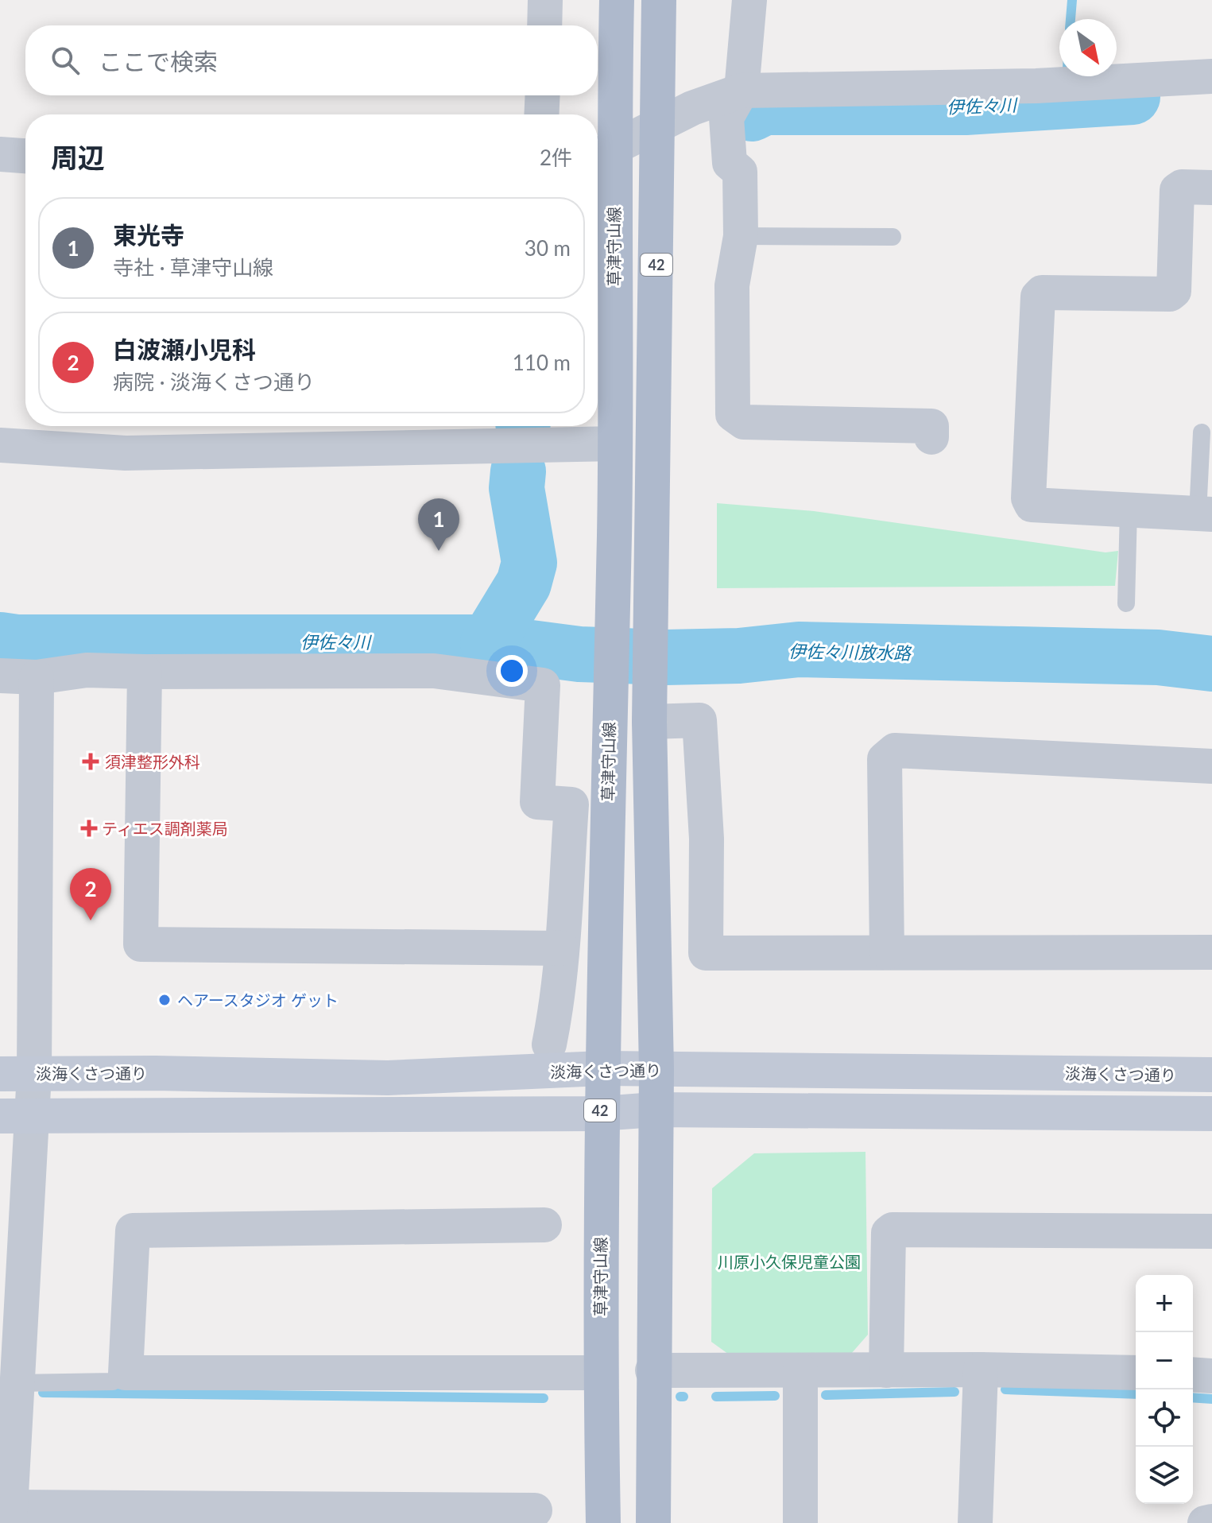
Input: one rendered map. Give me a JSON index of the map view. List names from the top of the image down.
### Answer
{
  "streets": {
    "main road": ["草津守山線", "42"],
    "street": ["淡海くさつ通り"]
  },
  "crossings": [
    ["草津守山線", "淡海くさつ通り"],
    ["42", "淡海くさつ通り"]
  ],
  "water": ["伊佐々川", "伊佐々川放水路"],
  "parks": ["川原小久保児童公園"],
  "places": {
    "health": ["須津整形外科", "ティエス調剤薬局"],
    "other": ["ヘアースタジオ ゲット"]
  },
  "north": "bottom right",
  "page": {
    "search": "ここで検索",
    "heading": ["周辺", "2件"],
    "list": [
      {
        "mark": "1",
        "name": "東光寺",
        "note": "寺社 · 草津守山線",
        "value": "30 m"
      },
      {
        "mark": "2",
        "name": "白波瀬小児科",
        "note": "病院 · 淡海くさつ通り",
        "value": "110 m"
      }
    ],
    "pins": ["1", "2"],
    "map_buttons": ["+", "−"]
  }
}
